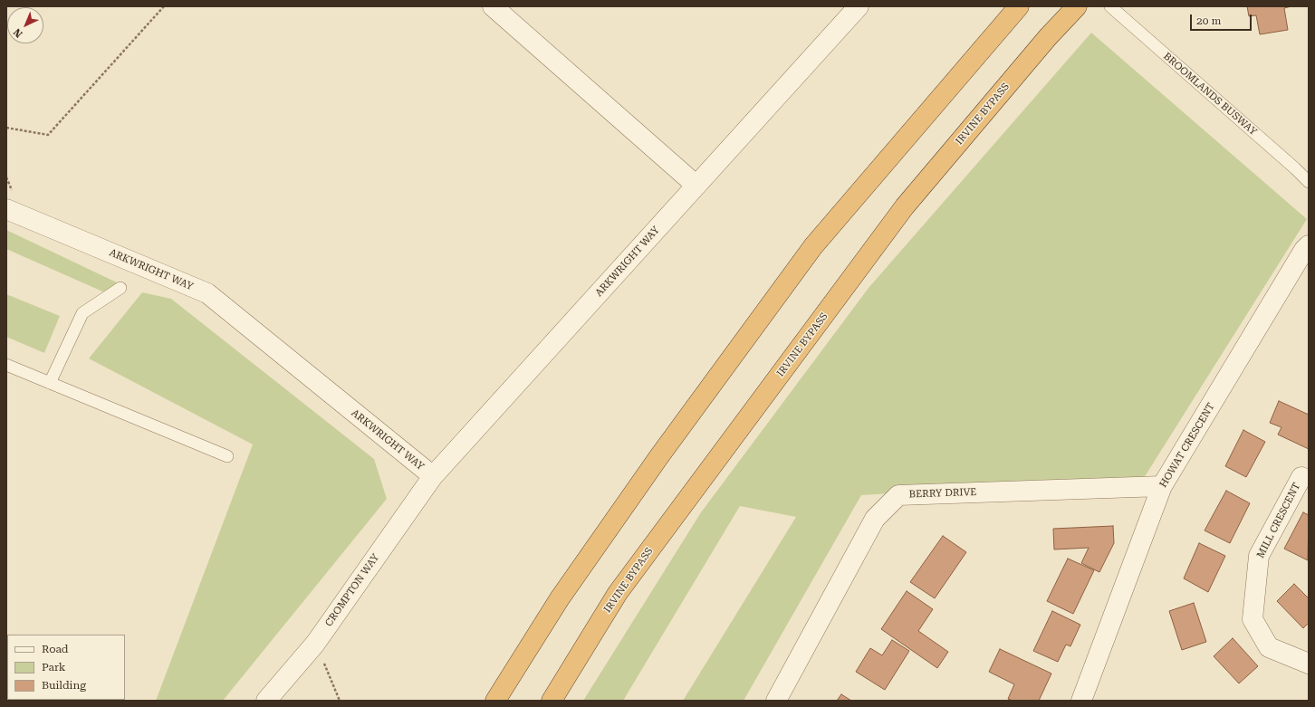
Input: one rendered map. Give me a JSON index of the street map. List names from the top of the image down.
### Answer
{
  "streets": {
    "highway": ["IRVINE BYPASS"],
    "street": [
      "ARKWRIGHT WAY",
      "HOWAT CRESCENT",
      "BERRY DRIVE",
      "MILL CRESCENT",
      "CROMPTON WAY"
    ],
    "lane": ["BROOMLANDS BUSWAY"]
  },
  "crossings": [
    ["ARKWRIGHT WAY", "CROMPTON WAY"],
    ["HOWAT CRESCENT", "BERRY DRIVE"]
  ],
  "legend": ["Road", "Park", "Building"],
  "scale_bar": "20 m",
  "north": "bottom left"
}
